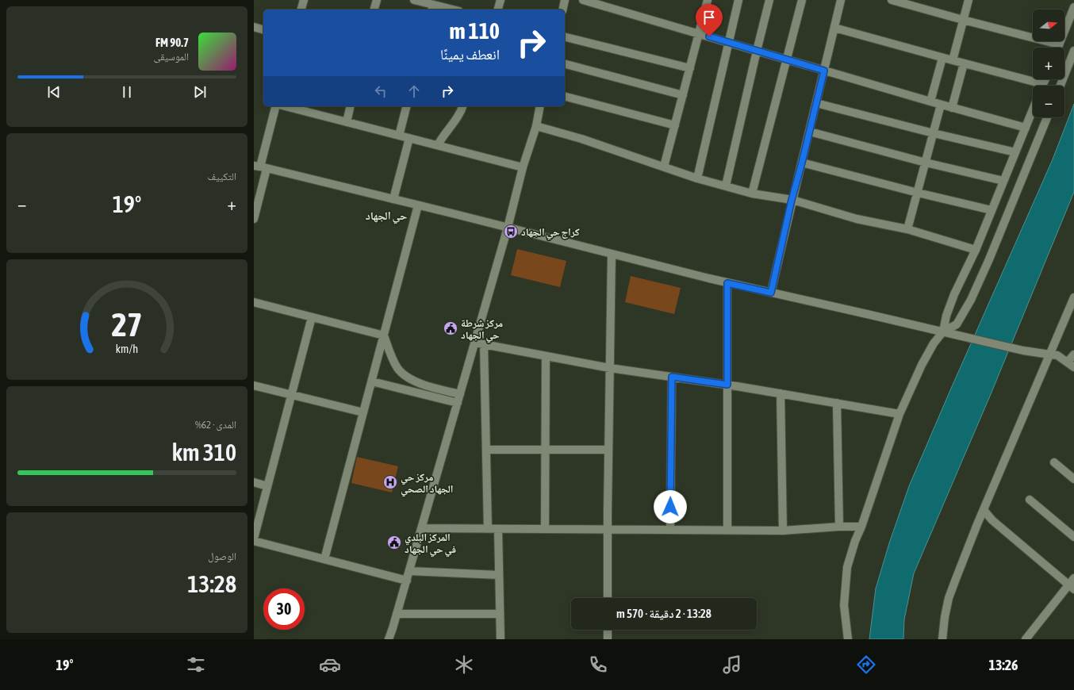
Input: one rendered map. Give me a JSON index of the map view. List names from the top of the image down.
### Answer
{
  "districts": ["حي الجهاد"],
  "places": {
    "bus stop": ["كراج حي الجهاد"],
    "public building": ["مركز شرطة حي الجهاد", "المركز البلدي في حي الجهاد"],
    "hospital": ["مركز حي الجهاد الصحي"]
  },
  "north": "right",
  "page": {
    "map_buttons": ["+", "−"],
    "turn": ["110 m", "انعطف يمينًا"],
    "song": ["90.7 FM", "الموسيقى"],
    "tile": [
      "التكييف",
      ["المدى · 62%", "310 km"],
      ["الوصول", "13:28"]
    ],
    "heat": ["−", "19°", "+"],
    "limit": "30",
    "trip": "13:28 · 2 دقيقة · 570 m",
    "tabs": ["13:26", "19°"],
    "gauge": ["27", "km/h"]
  }
}
